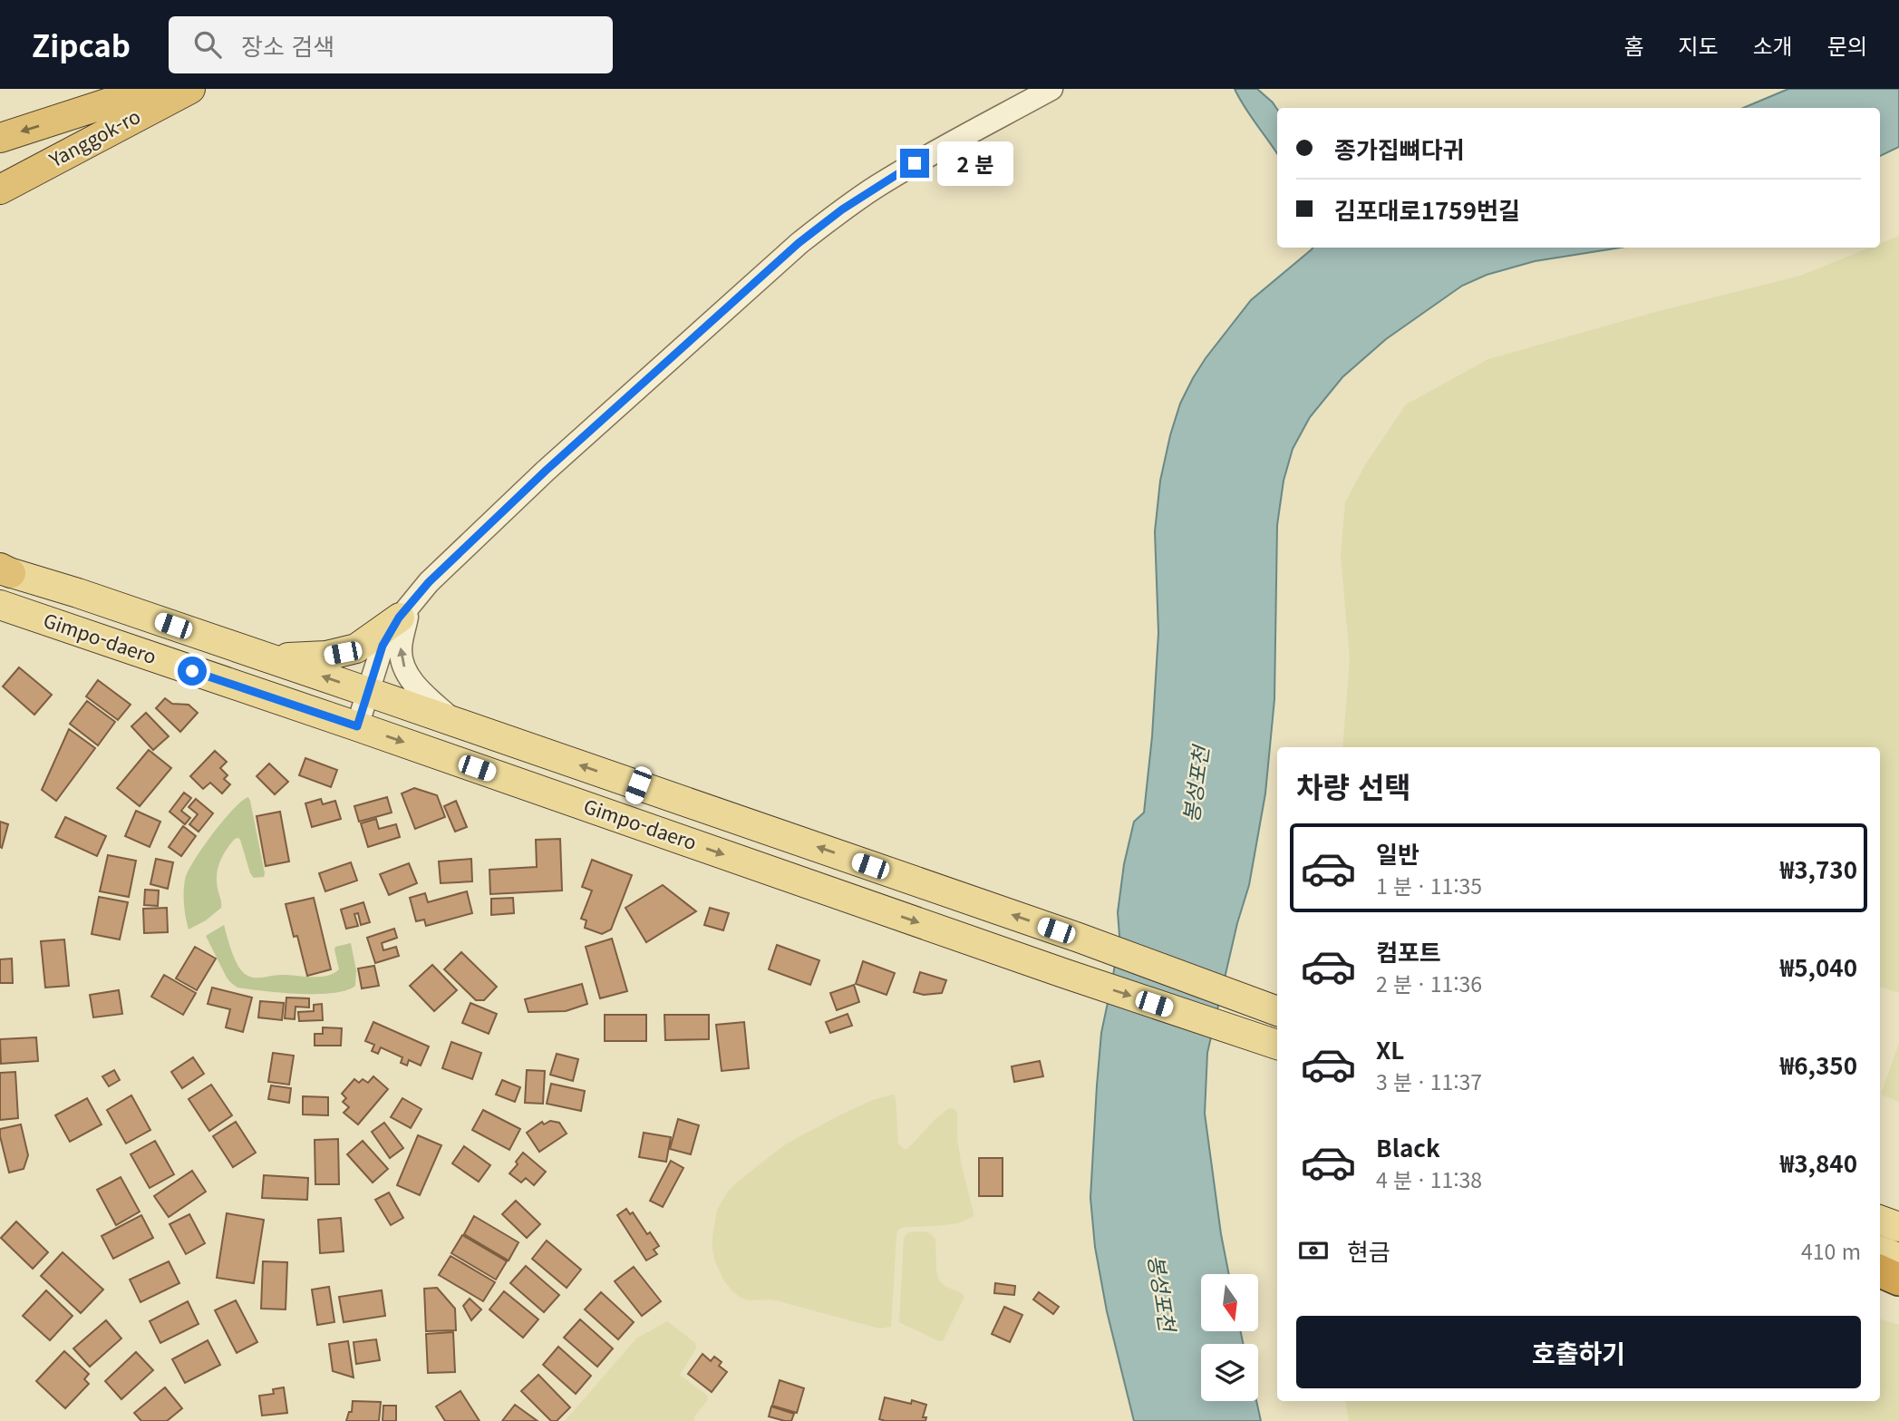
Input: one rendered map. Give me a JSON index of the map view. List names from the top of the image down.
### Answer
{
  "streets": {
    "highway": ["Yanggok-ro"],
    "main road": ["Gimpo-daero"]
  },
  "water": ["봉성포천"],
  "north": "bottom",
  "page": {
    "header": "Zipcab",
    "search": "장소 검색",
    "nav": [
      "홈",
      "지도",
      "소개",
      "문의"
    ],
    "banner": ["종가집뼈다귀", "김포대로1759번길"],
    "bubble": "2 분",
    "heading": "차량 선택",
    "list": [
      {
        "name": "일반",
        "note": "1 분 · 11:35",
        "value": "₩3,730"
      },
      {
        "name": "컴포트",
        "note": "2 분 · 11:36",
        "value": "₩5,040"
      },
      {
        "name": "XL",
        "note": "3 분 · 11:37",
        "value": "₩6,350"
      },
      {
        "name": "Black",
        "note": "4 분 · 11:38",
        "value": "₩3,840"
      }
    ],
    "pay": ["현금", "410 m"],
    "buttons": "호출하기"
  }
}
